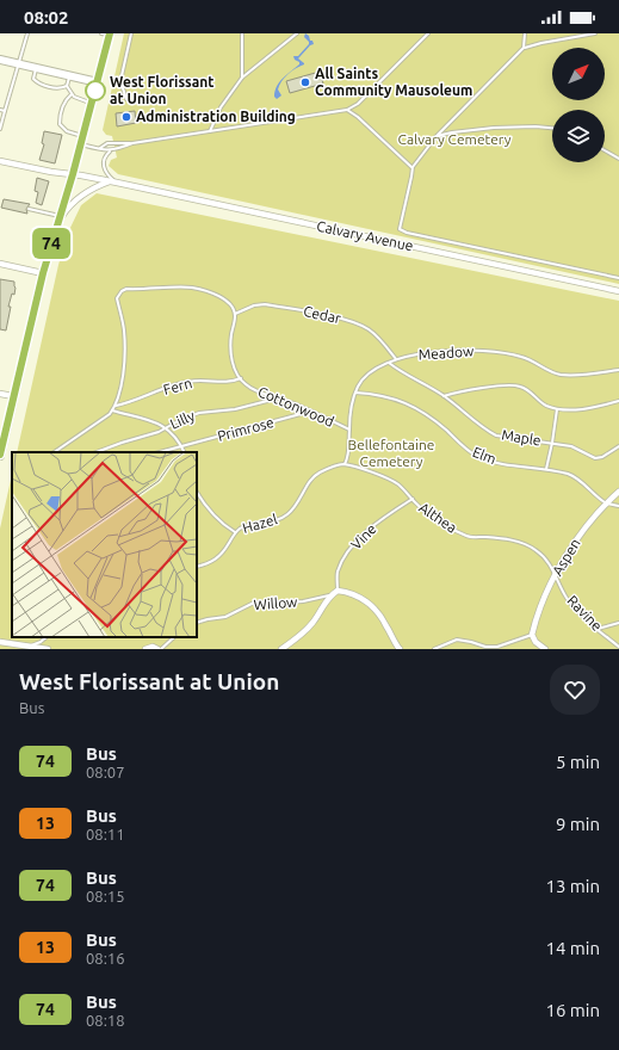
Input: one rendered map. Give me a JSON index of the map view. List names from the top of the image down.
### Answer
{
  "streets": {
    "street": ["Calvary Avenue", "Aspen"],
    "lane": [
      "Cedar",
      "Meadow",
      "Fern",
      "Cottonwood",
      "Lilly",
      "Primrose",
      "Maple",
      "Elm",
      "Althea",
      "Hazel",
      "Vine",
      "Willow",
      "Ravine"
    ]
  },
  "crossings": [
    ["Cedar", "Meadow"],
    ["Meadow", "Cottonwood"],
    ["Meadow", "Maple"],
    ["Meadow", "Elm"],
    ["Meadow", "Althea"],
    ["Meadow", "Hazel"],
    ["Fern", "Cottonwood"],
    ["Cottonwood", "Lilly"],
    ["Cottonwood", "Primrose"],
    ["Maple", "Elm"],
    ["Elm", "Aspen"],
    ["Althea", "Hazel"],
    ["Althea", "Vine"],
    ["Althea", "Aspen"],
    ["Althea", "Ravine"],
    ["Aspen", "Ravine"]
  ],
  "parks": ["Calvary Cemetery", "Bellefontaine Cemetery"],
  "places": ["All Saints Community Mausoleum", "West Florissant at Union", "Administration Building"],
  "lines": ["bus line 74"],
  "north": "top right",
  "page": {
    "status": "08:02",
    "on_map": "74",
    "heading": ["West Florissant at Union", "Bus"],
    "list": [
      {
        "mark": "74",
        "name": "Bus",
        "note": "08:07",
        "value": "5 min"
      },
      {
        "mark": "13",
        "name": "Bus",
        "note": "08:11",
        "value": "9 min"
      },
      {
        "mark": "74",
        "name": "Bus",
        "note": "08:15",
        "value": "13 min"
      },
      {
        "mark": "13",
        "name": "Bus",
        "note": "08:16",
        "value": "14 min"
      },
      {
        "mark": "74",
        "name": "Bus",
        "note": "08:18",
        "value": "16 min"
      }
    ]
  }
}
